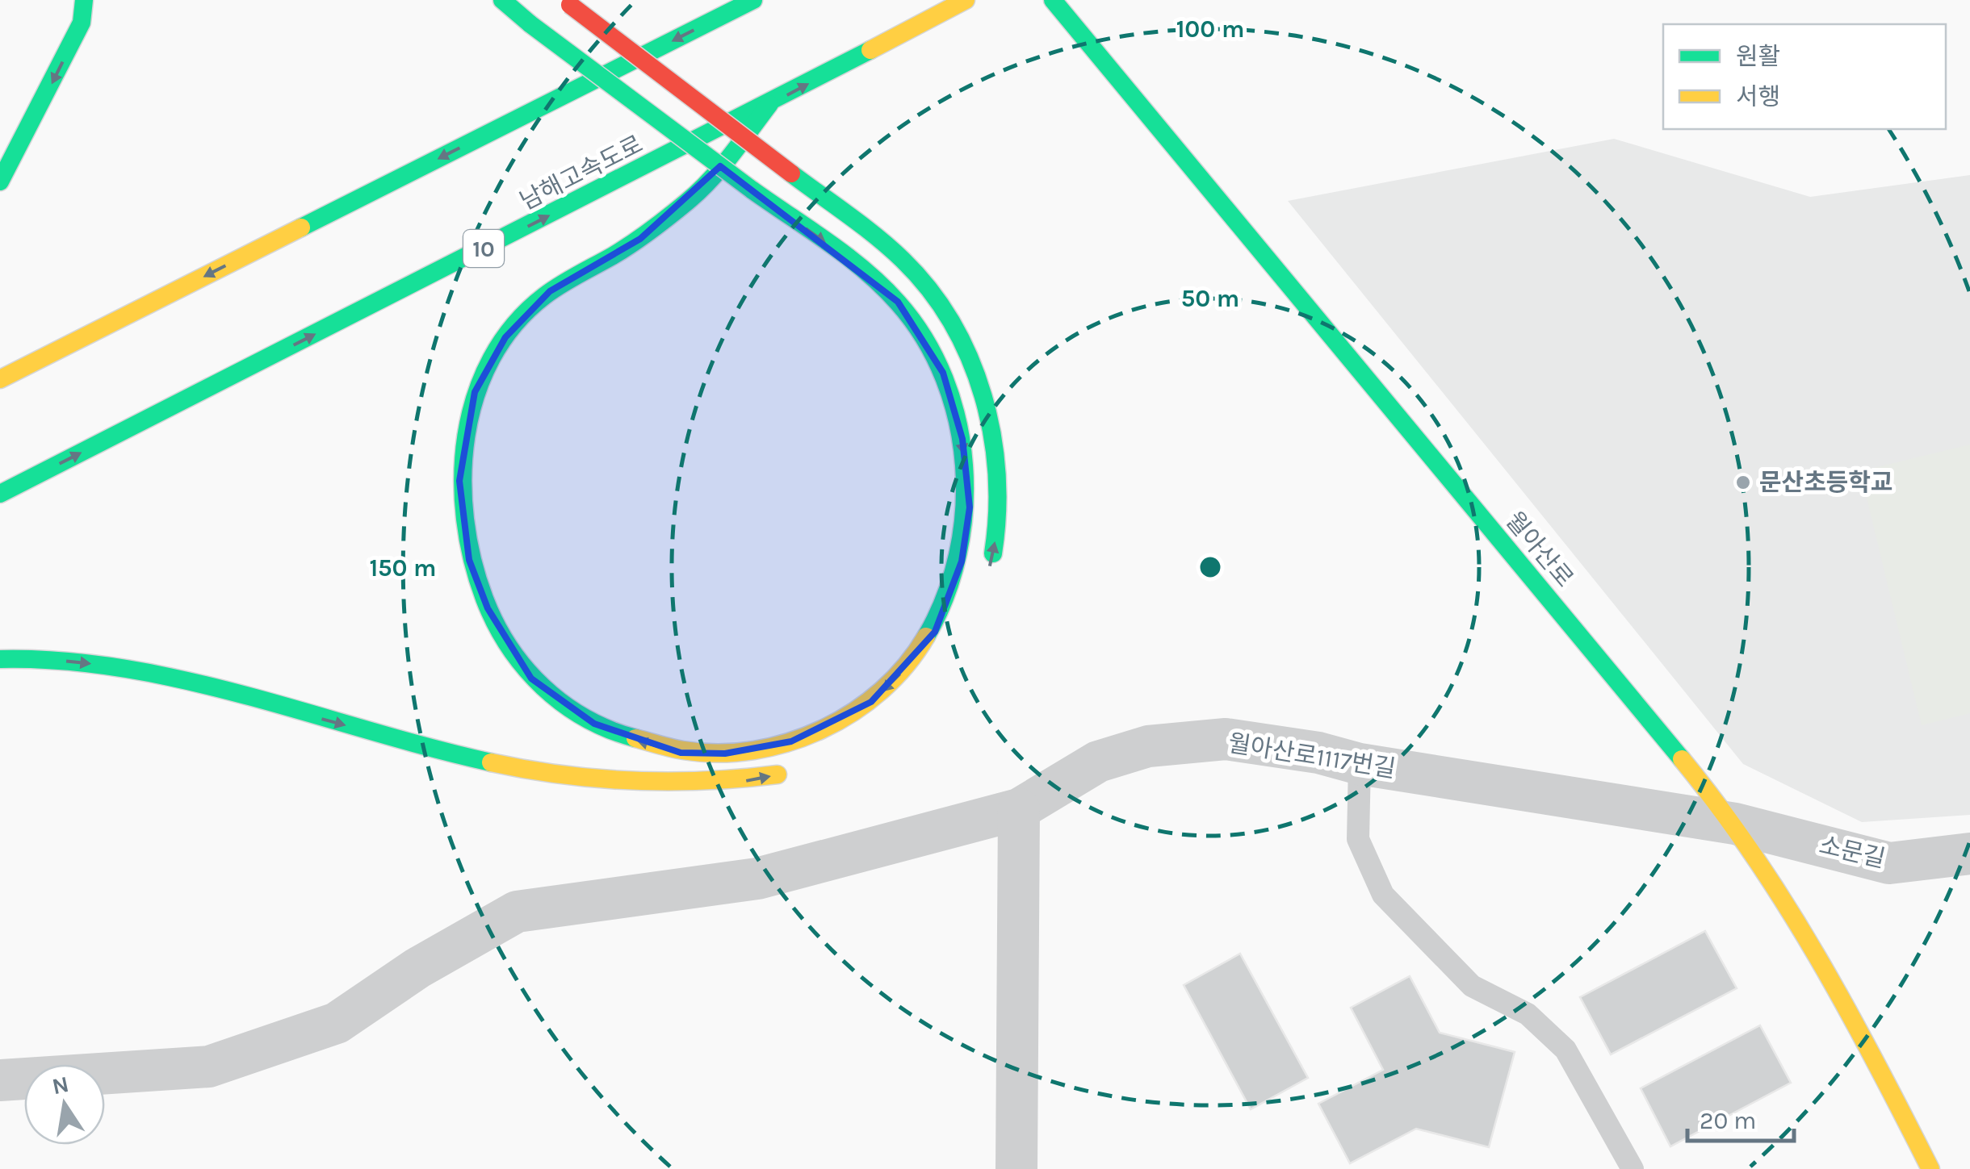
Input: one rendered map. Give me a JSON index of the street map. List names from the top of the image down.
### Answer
{
  "streets": {
    "main road": ["남해고속도로", "10", "월아산로"],
    "street": ["월아산로1117번길", "소문길"]
  },
  "crossings": [
    ["월아산로", "월아산로1117번길"],
    ["월아산로", "소문길"],
    ["월아산로1117번길", "소문길"]
  ],
  "places": ["문산초등학교"],
  "legend": ["원활", "서행"],
  "scale_bar": "20 m",
  "north": "top",
  "rings": ["100 m", "50 m", "150 m"]
}
